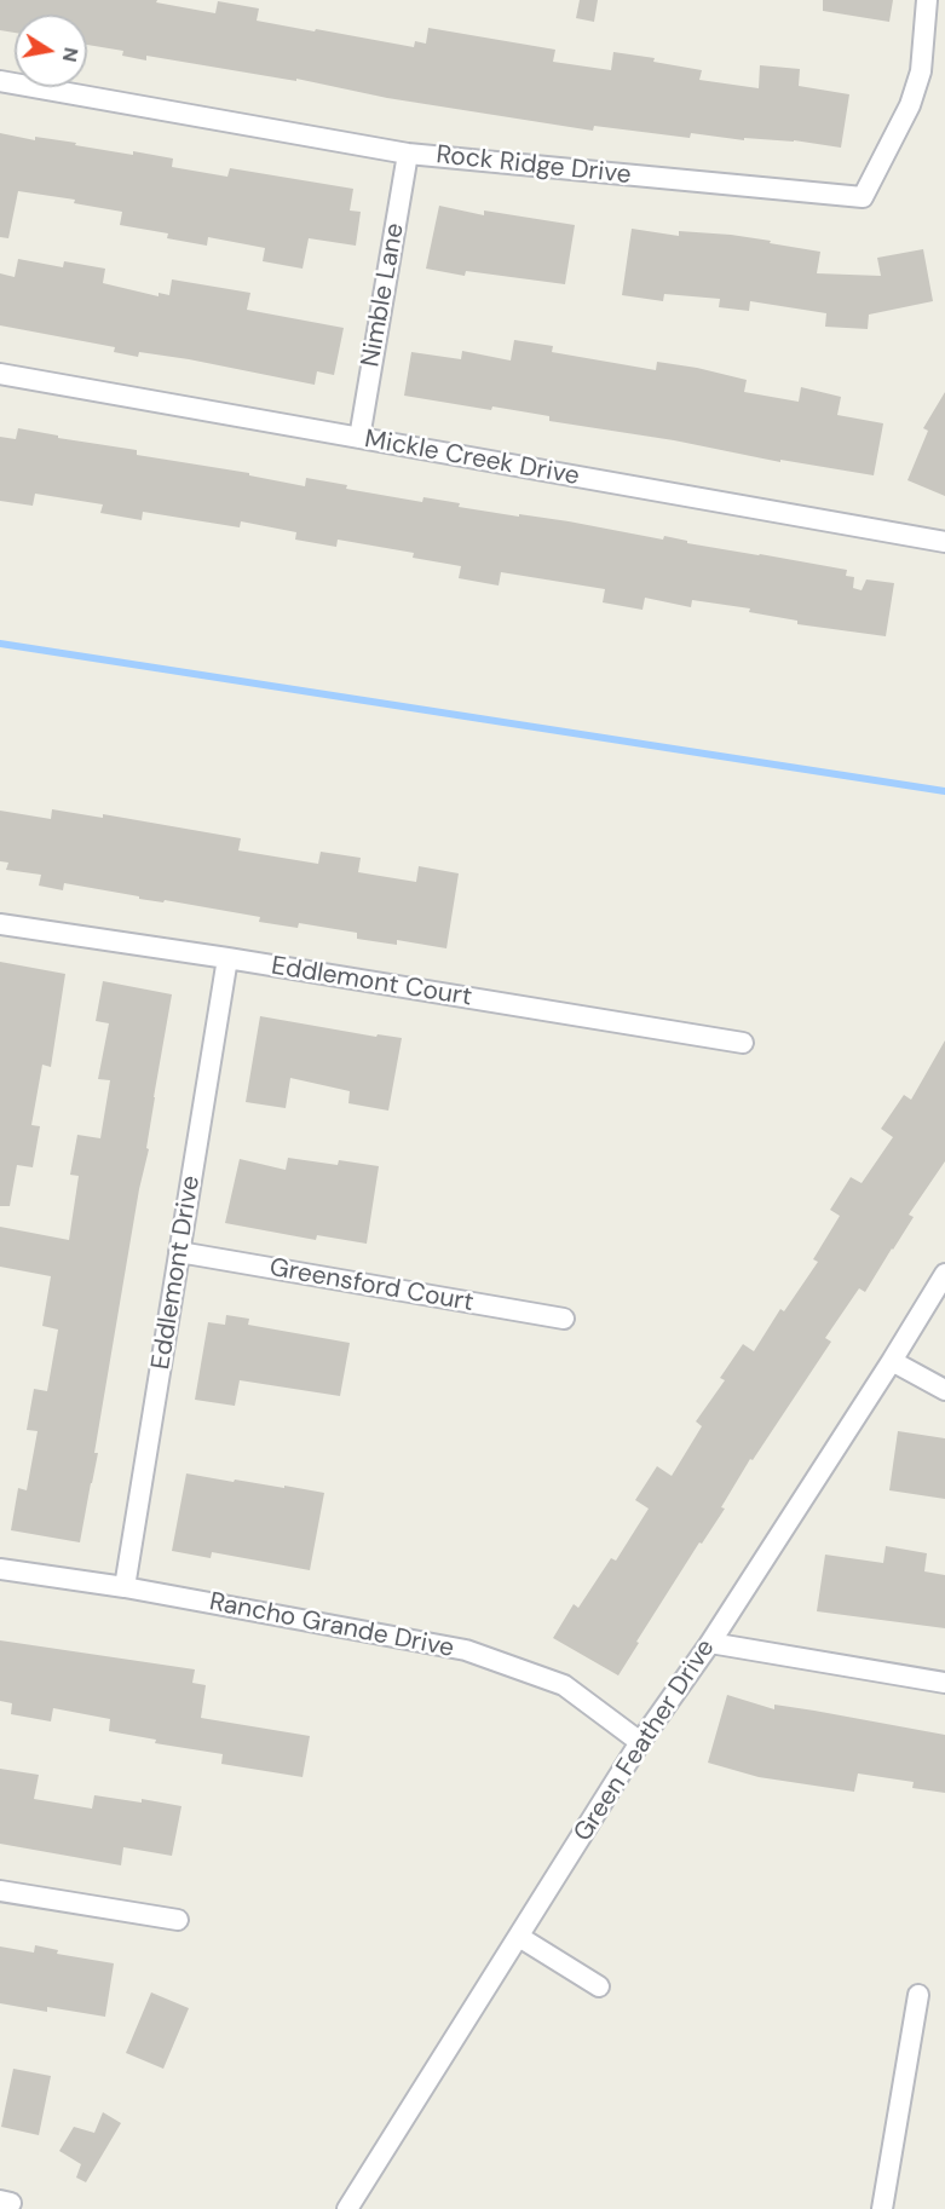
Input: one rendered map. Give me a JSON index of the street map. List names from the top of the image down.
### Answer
{
  "streets": {
    "street": [
      "Rock Ridge Drive",
      "Nimble Lane",
      "Mickle Creek Drive",
      "Eddlemont Court",
      "Eddlemont Drive",
      "Greensford Court",
      "Rancho Grande Drive",
      "Green Feather Drive"
    ]
  },
  "crossings": [
    ["Rock Ridge Drive", "Nimble Lane"],
    ["Nimble Lane", "Mickle Creek Drive"],
    ["Eddlemont Court", "Eddlemont Drive"],
    ["Eddlemont Drive", "Greensford Court"],
    ["Eddlemont Drive", "Rancho Grande Drive"],
    ["Rancho Grande Drive", "Green Feather Drive"]
  ],
  "north": "right"
}
